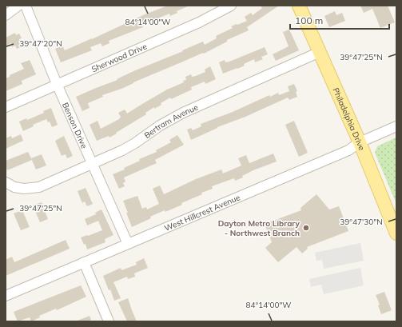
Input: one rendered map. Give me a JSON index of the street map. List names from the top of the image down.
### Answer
{
  "streets": {
    "main road": ["Philadelphia Drive"],
    "street": [
      "Sherwood Drive",
      "Bertram Avenue",
      "Benson Drive",
      "West Hillcrest Avenue"
    ]
  },
  "crossings": [
    ["Sherwood Drive", "Benson Drive"],
    ["Philadelphia Drive", "Bertram Avenue"],
    ["Philadelphia Drive", "West Hillcrest Avenue"],
    ["Bertram Avenue", "Benson Drive"],
    ["Benson Drive", "West Hillcrest Avenue"]
  ],
  "places": ["Dayton Metro Library - Northwest Branch"],
  "scale_bar": "100 m",
  "coordinates": [
    "84°14'00\"W",
    "39°47'20\"N",
    "39°47'25\"N",
    "39°47'30\"N"
  ]
}
